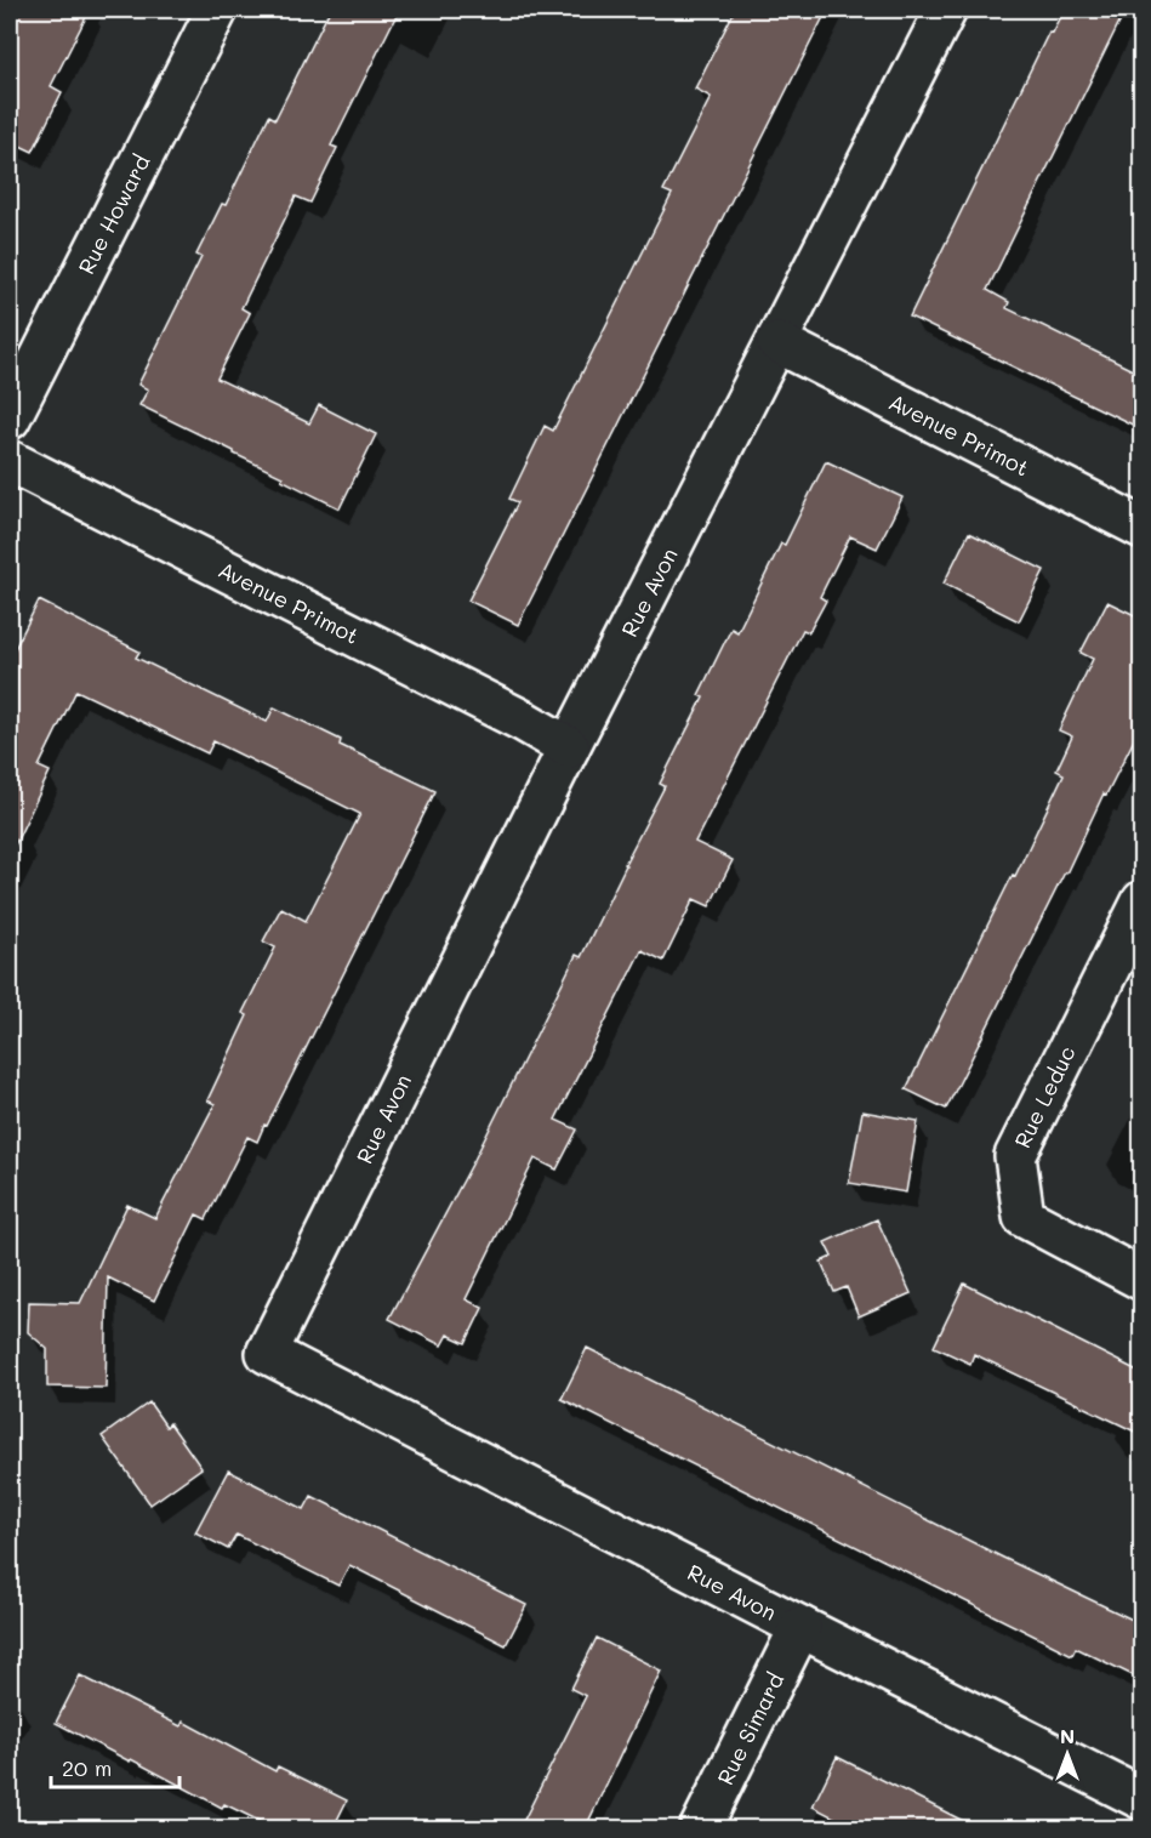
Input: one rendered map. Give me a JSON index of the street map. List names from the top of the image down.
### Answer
{
  "streets": {
    "street": [
      "Rue Howard",
      "Avenue Primot",
      "Rue Avon",
      "Rue Leduc",
      "Rue Simard"
    ]
  },
  "crossings": [
    ["Avenue Primot", "Rue Avon"],
    ["Rue Avon", "Rue Simard"]
  ],
  "scale_bar": "20 m",
  "north": "top"
}
